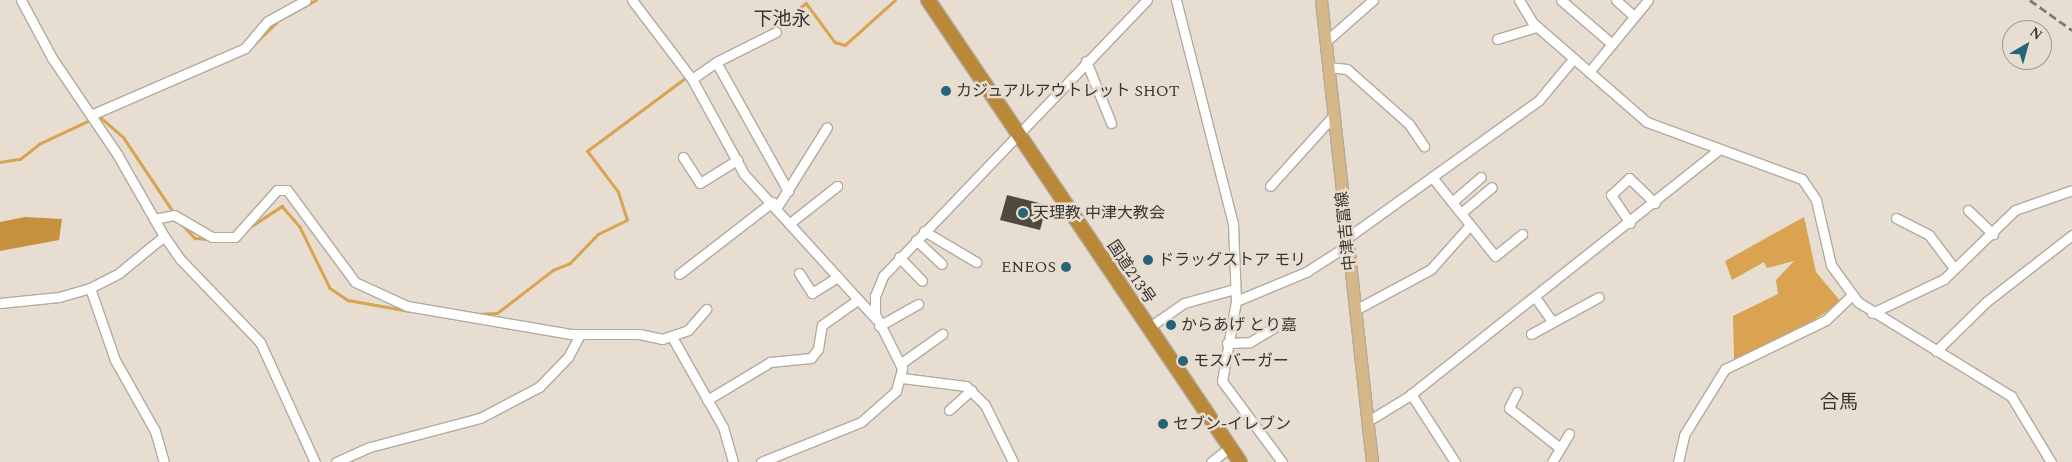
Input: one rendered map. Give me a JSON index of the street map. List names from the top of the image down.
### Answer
{
  "streets": {
    "highway": ["国道213号"],
    "main road": ["中津吉富線"]
  },
  "districts": ["下池永", "合馬"],
  "places": [
    "カジュアルアウトレット SHOT",
    "天理教 中津大教会",
    "ドラッグストア モリ",
    "ENEOS",
    "からあげ とり嘉",
    "モスバーガー",
    "セブン-イレブン"
  ],
  "north": "top right"
}
